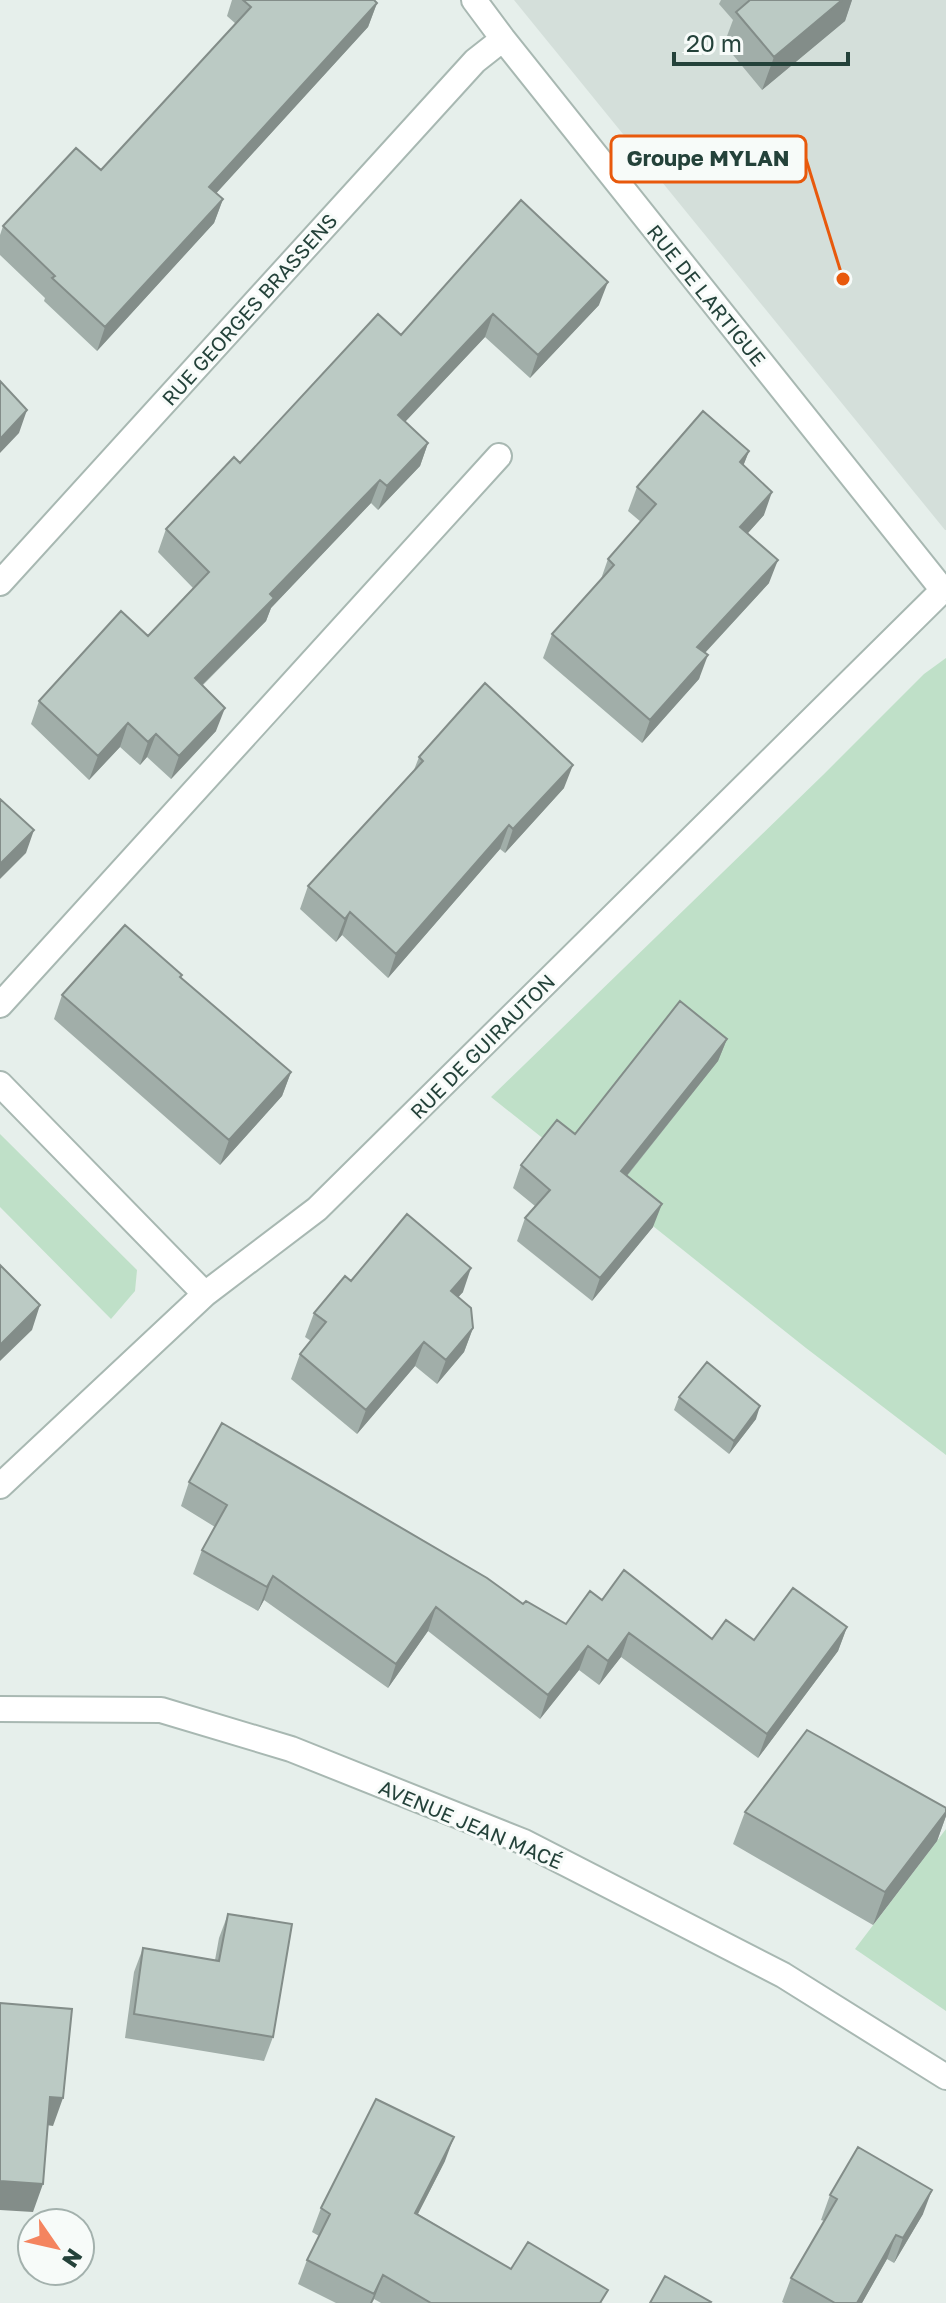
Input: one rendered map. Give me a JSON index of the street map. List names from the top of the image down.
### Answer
{
  "streets": {
    "street": [
      "RUE DE LARTIGUE",
      "RUE GEORGES BRASSENS",
      "RUE DE GUIRAUTON",
      "AVENUE JEAN MACÉ"
    ]
  },
  "crossings": [
    ["RUE DE LARTIGUE", "RUE GEORGES BRASSENS"],
    ["RUE DE LARTIGUE", "RUE DE GUIRAUTON"]
  ],
  "places": ["Groupe MYLAN"],
  "scale_bar": "20 m",
  "north": "bottom right"
}
